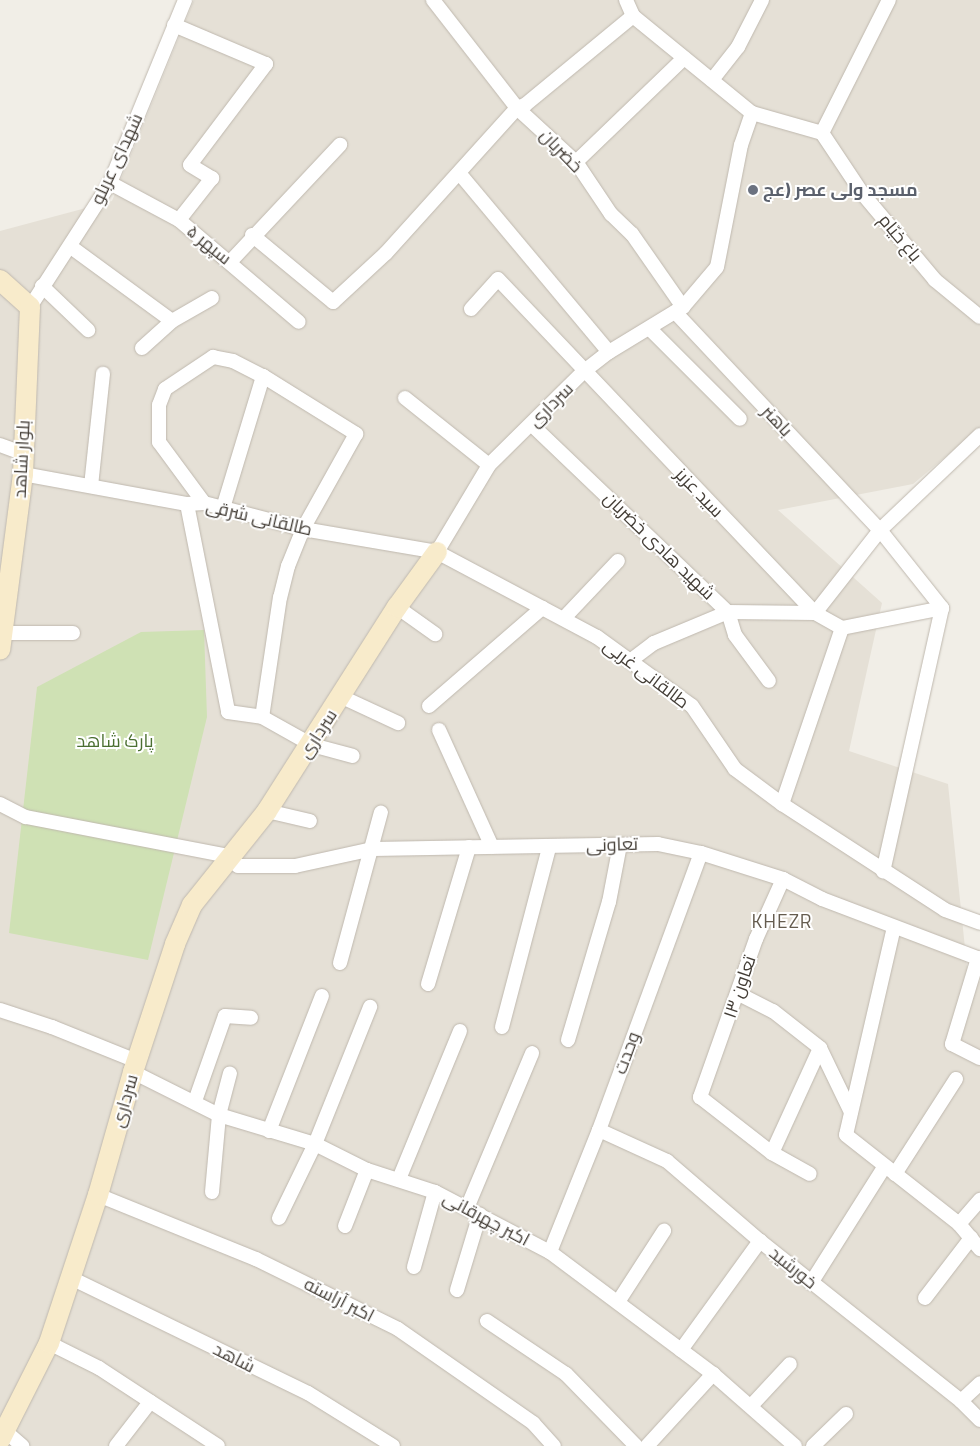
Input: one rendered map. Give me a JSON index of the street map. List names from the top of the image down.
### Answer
{
  "streets": {
    "main road": ["سرداری", "بلوار شاهد"],
    "street": [
      "خضریان",
      "شهدای عربلو",
      "باغ خیّام",
      "سپهر ۵",
      "باهنر",
      "سید عزیز",
      "طالقانی شرقی",
      "شهید هادی خضریان",
      "طالقانی غربی",
      "تعاونی",
      "تعاون ۱۳",
      "وحدت",
      "اکبر چهرقانی",
      "خورشید",
      "اکبر آراسته",
      "شاهد"
    ]
  },
  "crossings": [
    ["خضریان", "سرداری"],
    ["خضریان", "باهنر"],
    ["شهدای عربلو", "سپهر ۵"],
    ["شهدای عربلو", "بلوار شاهد"],
    ["سرداری", "باهنر"],
    ["سرداری", "سید عزیز"],
    ["سرداری", "طالقانی شرقی"],
    ["سرداری", "شهید هادی خضریان"],
    ["سرداری", "طالقانی غربی"],
    ["سرداری", "تعاونی"],
    ["سرداری", "اکبر چهرقانی"],
    ["سرداری", "اکبر آراسته"],
    ["سرداری", "شاهد"],
    ["بلوار شاهد", "طالقانی شرقی"],
    ["طالقانی شرقی", "طالقانی غربی"],
    ["تعاونی", "تعاون ۱۳"],
    ["تعاونی", "وحدت"],
    ["وحدت", "اکبر چهرقانی"],
    ["وحدت", "خورشید"]
  ],
  "districts": ["KHEZR"],
  "parks": ["پارک شاهد"],
  "places": ["مسجد ولی عصر (عج"]
}
